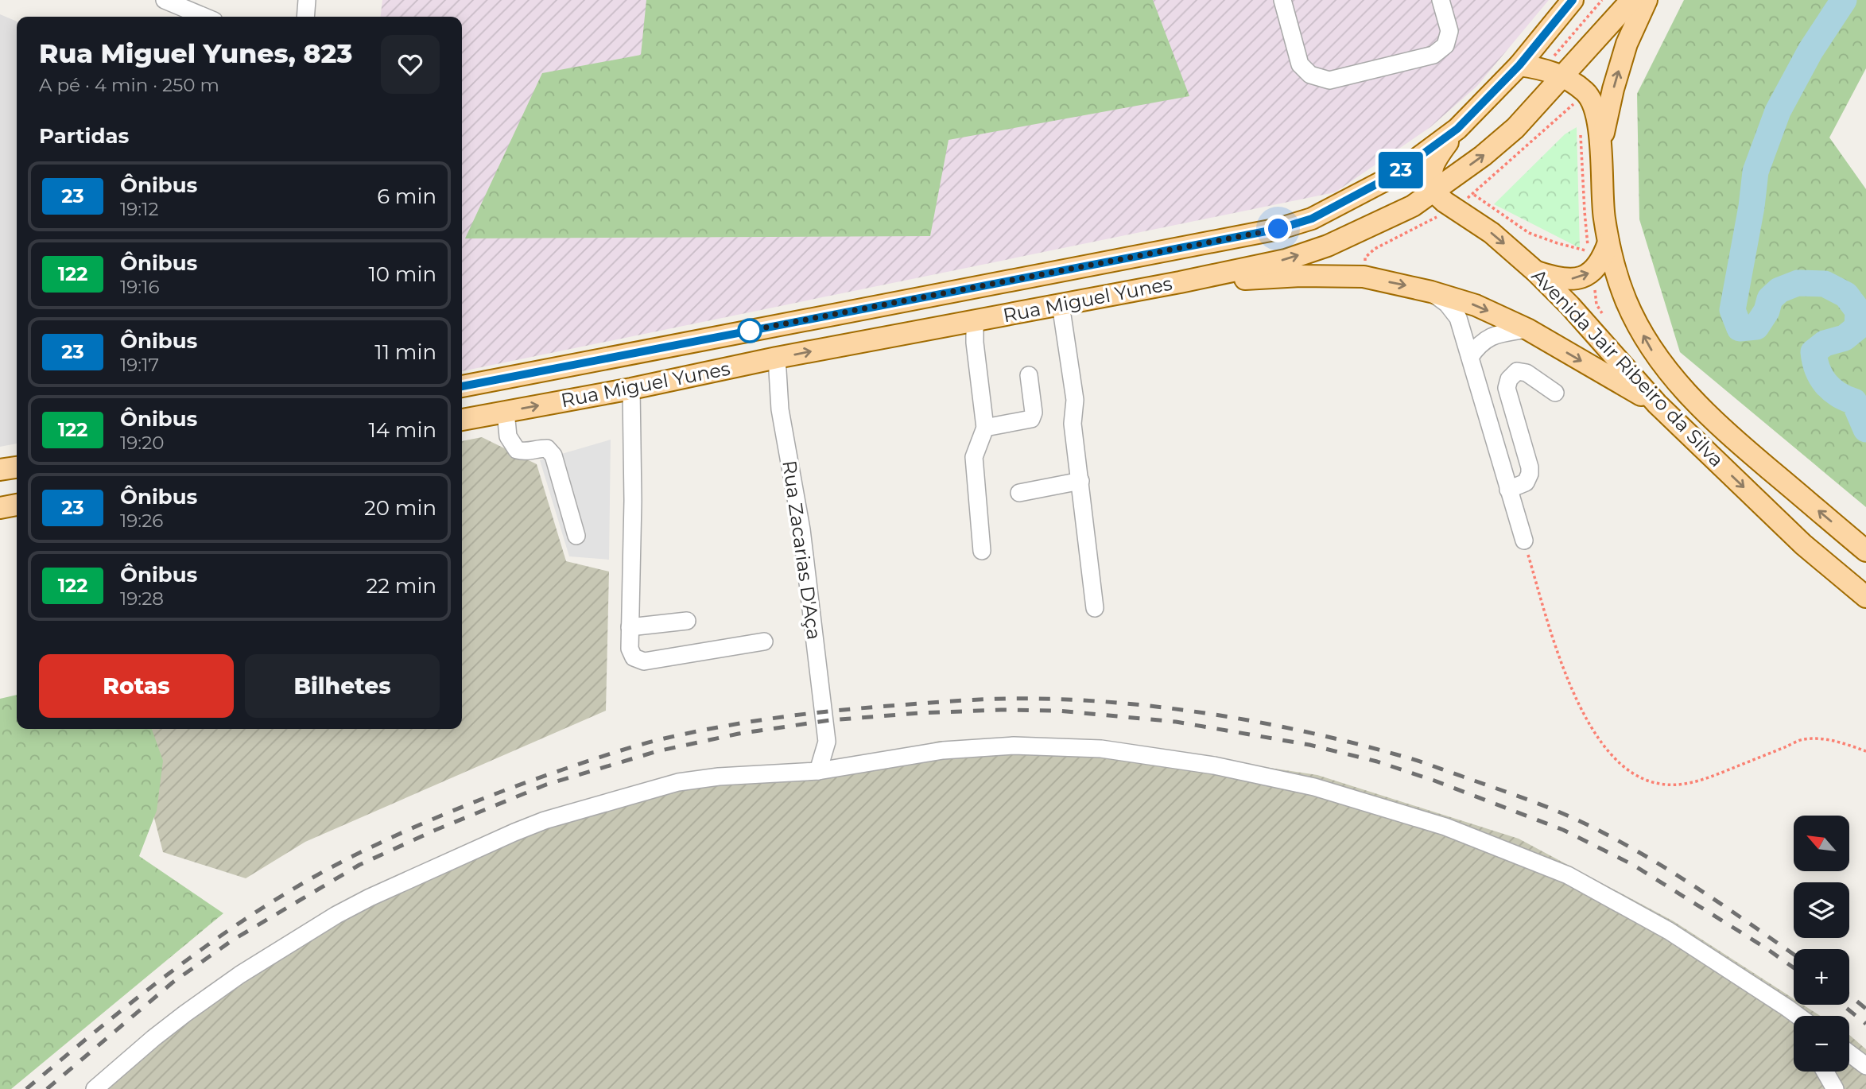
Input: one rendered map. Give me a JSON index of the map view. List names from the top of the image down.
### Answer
{
  "streets": {
    "main road": ["Rua Miguel Yunes", "Avenida Jair Ribeiro da Silva"],
    "street": ["Rua Zacarias D'Aça"]
  },
  "crossings": [
    ["Rua Miguel Yunes", "Avenida Jair Ribeiro da Silva"],
    ["Rua Miguel Yunes", "Rua Zacarias D'Aça"]
  ],
  "lines": ["bus line 23"],
  "north": "top left",
  "page": {
    "on_map": "23",
    "heading": [
      ["Rua Miguel Yunes, 823", "A pé · 4 min · 250 m"],
      "Partidas"
    ],
    "list": [
      {
        "mark": "23",
        "name": "Ônibus",
        "note": "19:12",
        "value": "6 min"
      },
      {
        "mark": "122",
        "name": "Ônibus",
        "note": "19:16",
        "value": "10 min"
      },
      {
        "mark": "23",
        "name": "Ônibus",
        "note": "19:17",
        "value": "11 min"
      },
      {
        "mark": "122",
        "name": "Ônibus",
        "note": "19:20",
        "value": "14 min"
      },
      {
        "mark": "23",
        "name": "Ônibus",
        "note": "19:26",
        "value": "20 min"
      },
      {
        "mark": "122",
        "name": "Ônibus",
        "note": "19:28",
        "value": "22 min"
      }
    ],
    "buttons": ["Rotas", "Bilhetes"],
    "map_buttons": ["+", "−"]
  }
}
